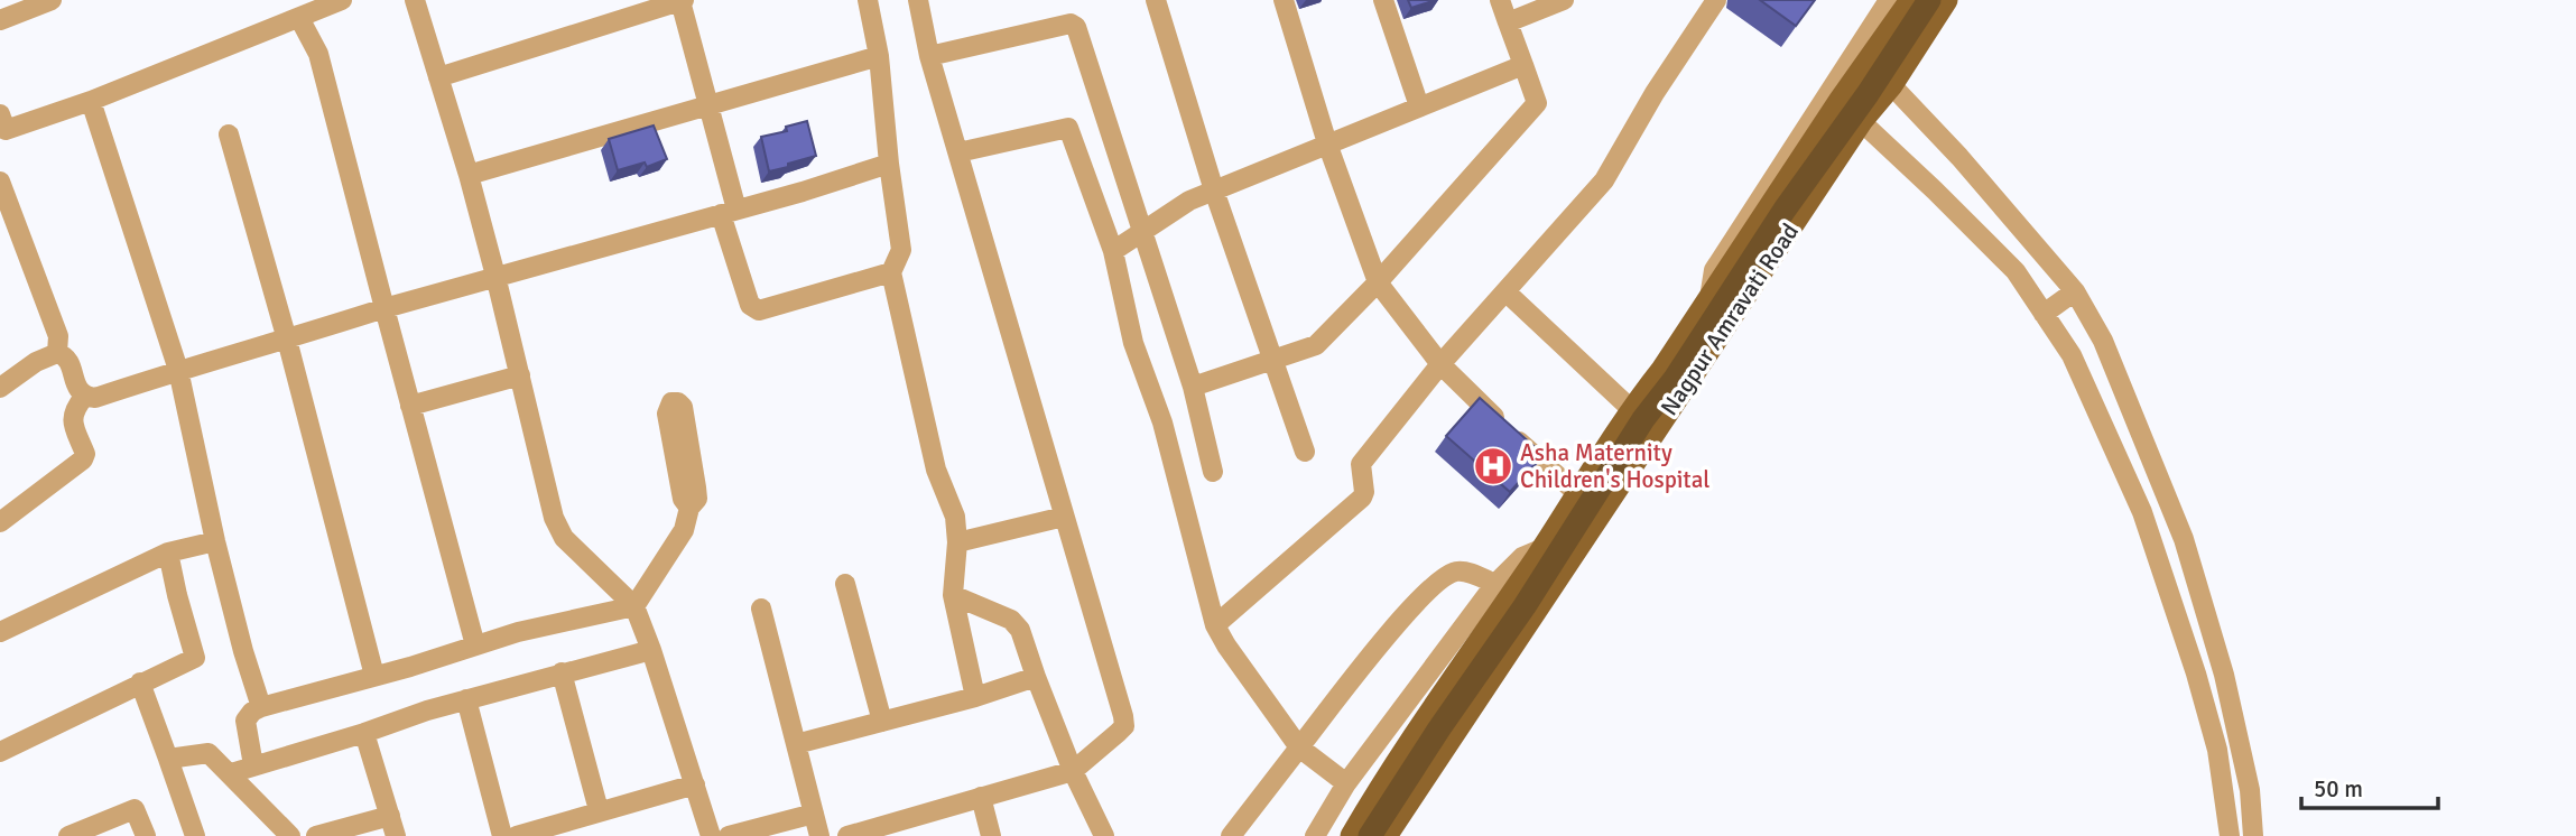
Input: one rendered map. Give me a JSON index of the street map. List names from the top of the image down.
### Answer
{
  "streets": {
    "main road": ["Nagpur Amravati Road"]
  },
  "places": {
    "hospital": ["Asha Maternity Children's Hospital"]
  },
  "scale_bar": "50 m"
}
